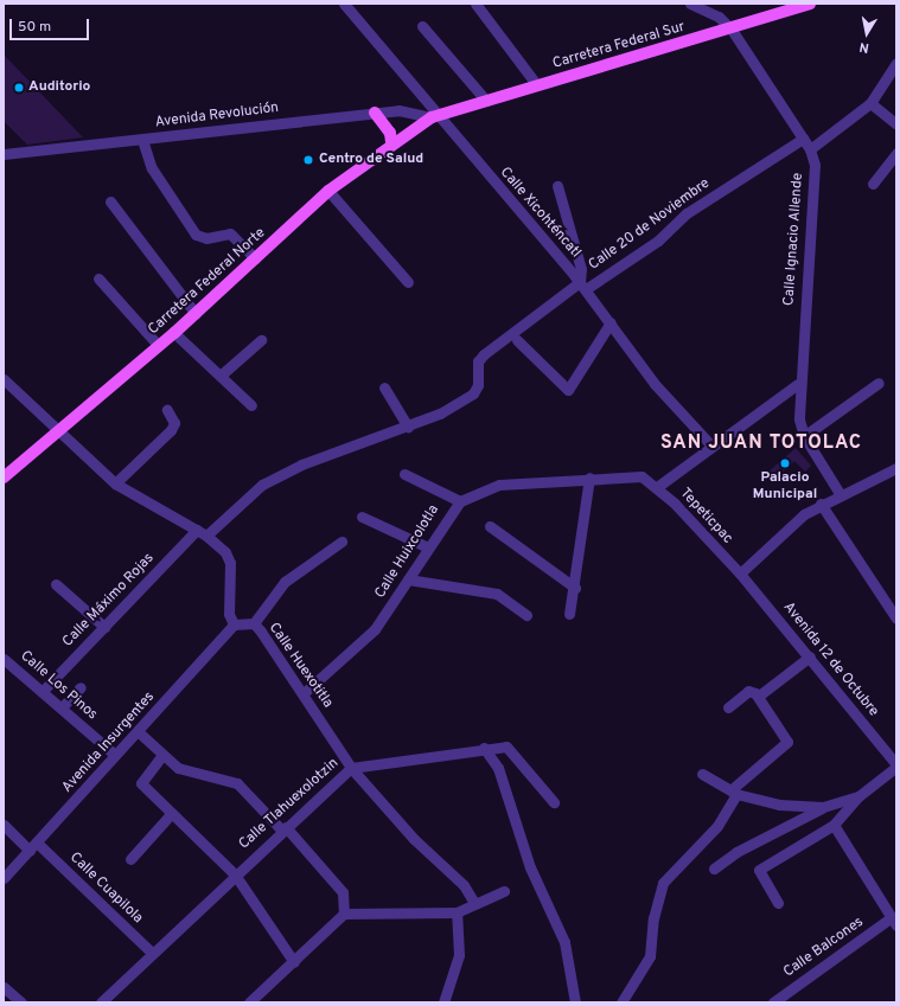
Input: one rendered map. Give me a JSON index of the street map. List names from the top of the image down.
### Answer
{
  "streets": {
    "main road": ["Carretera Federal Sur", "Carretera Federal Norte"],
    "street": [
      "Avenida Revolución",
      "Calle Xicohténcatl",
      "Calle 20 de Noviembre",
      "Calle Ignacio Allende",
      "Tepeticpac",
      "Calle Huixcolotla",
      "Calle Máximo Rojas",
      "Avenida 12 de Octubre",
      "Calle Huexotitla",
      "Calle Los Pinos",
      "Avenida Insurgentes",
      "Calle Tlahuexolotzin",
      "Calle Cuapilola",
      "Calle Balcones"
    ]
  },
  "crossings": [
    ["Carretera Federal Sur", "Avenida Revolución"],
    ["Carretera Federal Sur", "Calle Xicohténcatl"],
    ["Carretera Federal Sur", "Calle Ignacio Allende"],
    ["Carretera Federal Sur", "Carretera Federal Norte"],
    ["Avenida Revolución", "Calle Xicohténcatl"],
    ["Avenida Revolución", "Carretera Federal Norte"],
    ["Calle Xicohténcatl", "Calle 20 de Noviembre"],
    ["Calle Xicohténcatl", "Carretera Federal Norte"],
    ["Calle 20 de Noviembre", "Calle Ignacio Allende"],
    ["Tepeticpac", "Calle Huixcolotla"],
    ["Tepeticpac", "Avenida 12 de Octubre"],
    ["Calle Huixcolotla", "Calle Huexotitla"],
    ["Calle Máximo Rojas", "Calle Los Pinos"],
    ["Calle Huexotitla", "Avenida Insurgentes"],
    ["Calle Huexotitla", "Calle Tlahuexolotzin"],
    ["Calle Los Pinos", "Avenida Insurgentes"],
    ["Avenida Insurgentes", "Calle Cuapilola"],
    ["Calle Tlahuexolotzin", "Calle Cuapilola"]
  ],
  "districts": ["SAN JUAN TOTOLAC"],
  "places": ["Auditorio", "Centro de Salud", "Palacio Municipal"],
  "scale_bar": "50 m",
  "north": "bottom"
}
